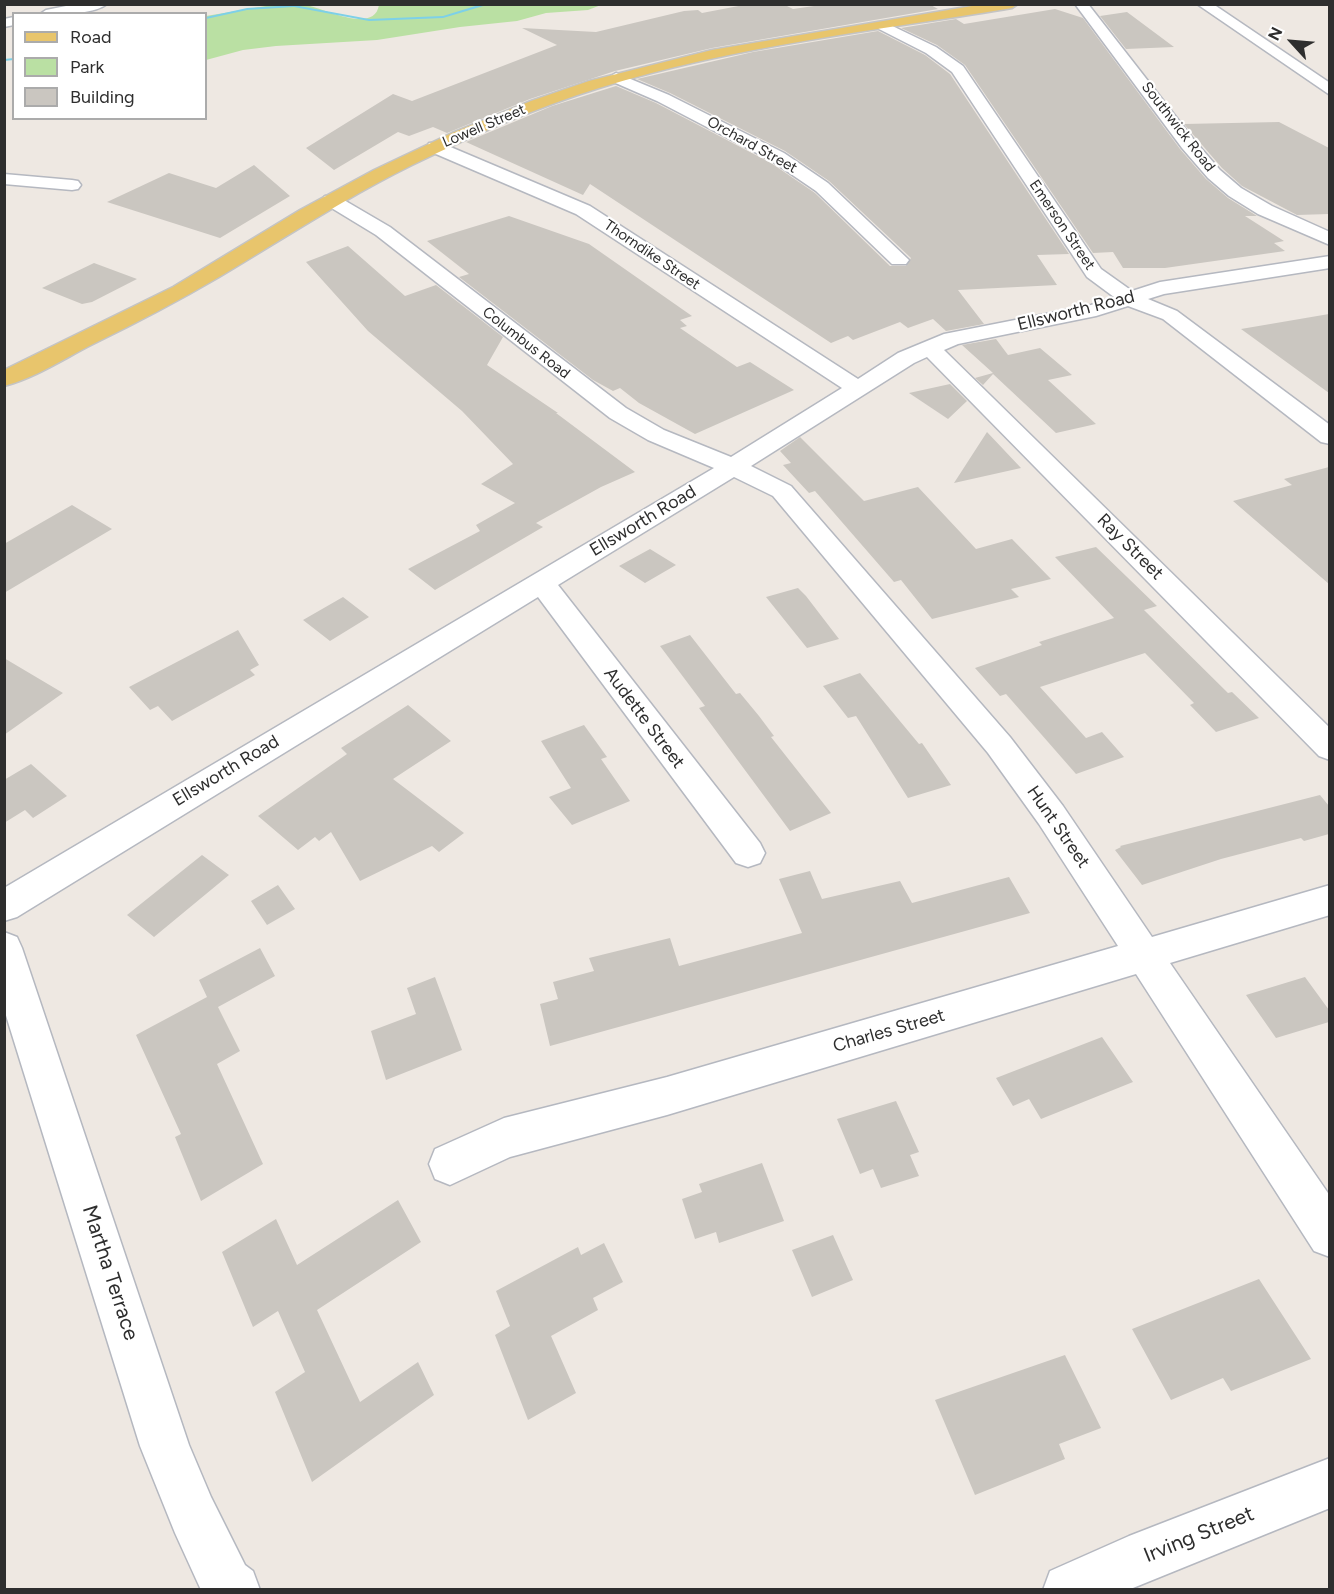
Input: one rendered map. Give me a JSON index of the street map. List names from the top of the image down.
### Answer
{
  "streets": {
    "main road": ["Lowell Street"],
    "street": [
      "Southwick Road",
      "Orchard Street",
      "Emerson Street",
      "Thorndike Street",
      "Ellsworth Road",
      "Columbus Road",
      "Ray Street",
      "Audette Street",
      "Hunt Street",
      "Charles Street",
      "Martha Terrace",
      "Irving Street"
    ]
  },
  "crossings": [
    ["Lowell Street", "Orchard Street"],
    ["Lowell Street", "Emerson Street"],
    ["Lowell Street", "Thorndike Street"],
    ["Lowell Street", "Columbus Road"],
    ["Emerson Street", "Ellsworth Road"],
    ["Thorndike Street", "Ellsworth Road"],
    ["Ellsworth Road", "Columbus Road"],
    ["Ellsworth Road", "Ray Street"],
    ["Ellsworth Road", "Audette Street"],
    ["Ellsworth Road", "Hunt Street"],
    ["Columbus Road", "Hunt Street"],
    ["Hunt Street", "Charles Street"]
  ],
  "legend": ["Road", "Park", "Building"],
  "north": "top left"
}
